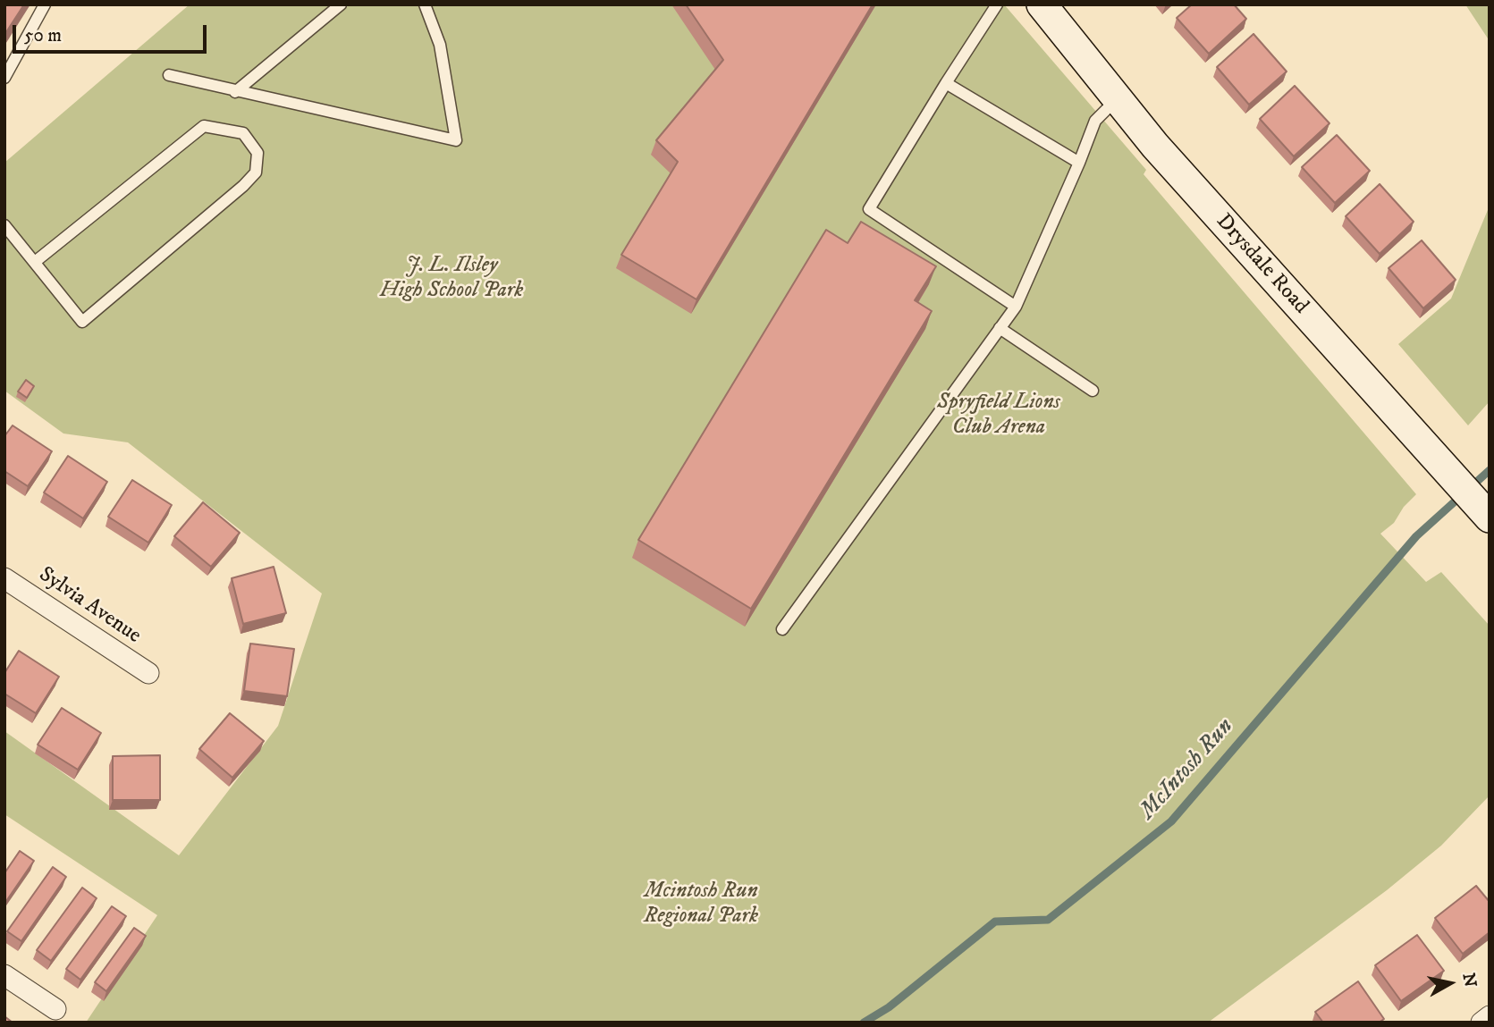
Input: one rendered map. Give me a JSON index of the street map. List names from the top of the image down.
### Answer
{
  "streets": {
    "street": ["Drysdale Road", "Sylvia Avenue"]
  },
  "water": ["McIntosh Run"],
  "parks": ["J. L. Ilsley High School Park", "Spryfield Lions Club Arena", "Mcintosh Run Regional Park"],
  "scale_bar": "50 m",
  "north": "right"
}
